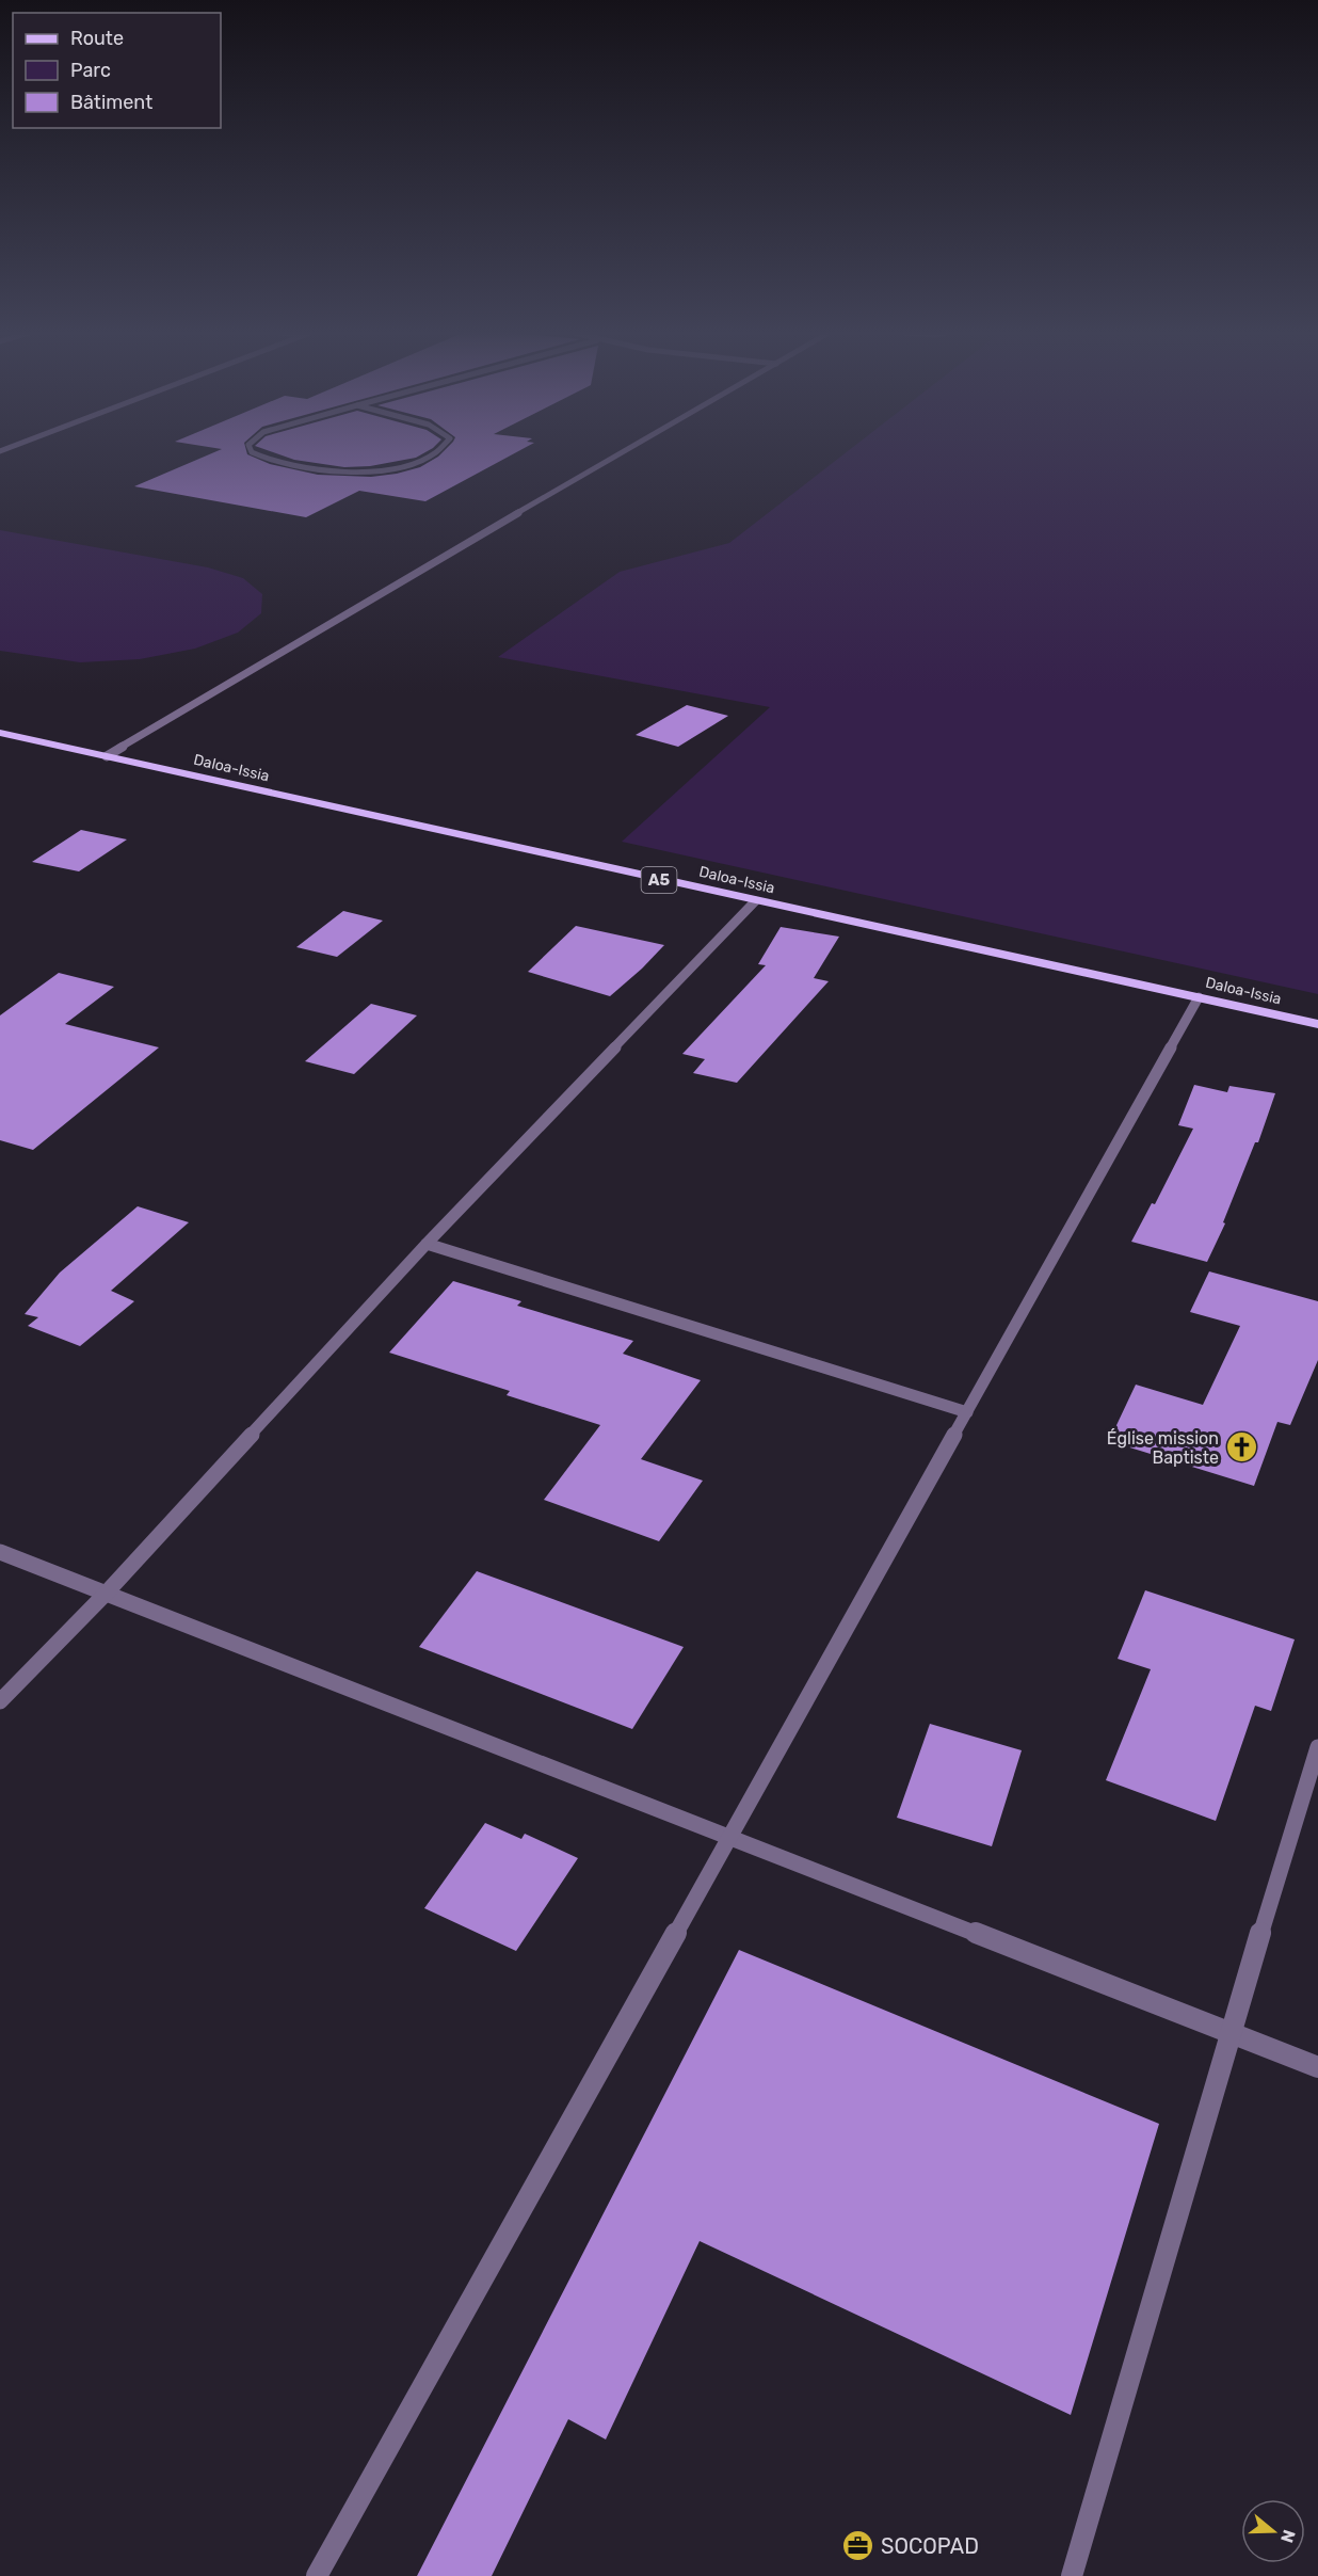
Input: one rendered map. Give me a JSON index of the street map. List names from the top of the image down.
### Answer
{
  "streets": {
    "main road": ["Daloa-Issia", "A5"]
  },
  "places": {
    "church": ["Église mission Baptiste"],
    "office": ["SOCOPAD"]
  },
  "legend": ["Route", "Parc", "Bâtiment"],
  "north": "right"
}
